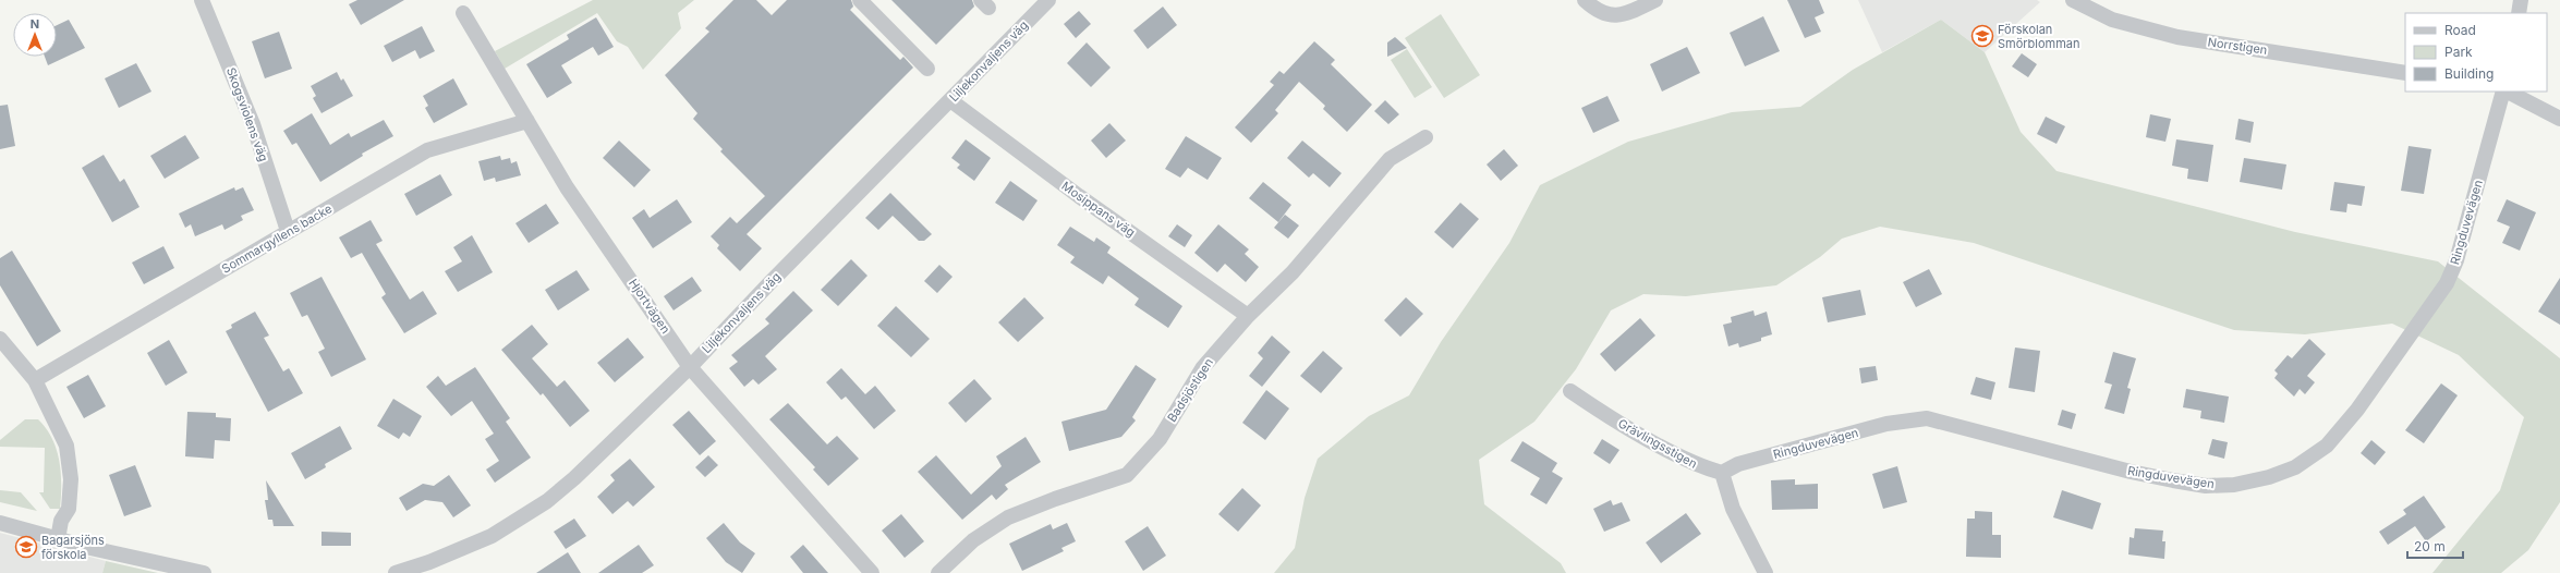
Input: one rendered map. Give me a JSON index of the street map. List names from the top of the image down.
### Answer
{
  "streets": {
    "street": [
      "Norrstigen",
      "Liljekonvaljens väg",
      "Skogsviolens väg",
      "Mosippans väg",
      "Ringduvevägen",
      "Sommargyllens backe",
      "Hjortvägen",
      "Badsjöstigen",
      "Grävlingsstigen"
    ]
  },
  "crossings": [
    ["Liljekonvaljens väg", "Mosippans väg"],
    ["Liljekonvaljens väg", "Hjortvägen"],
    ["Skogsviolens väg", "Sommargyllens backe"],
    ["Mosippans väg", "Badsjöstigen"],
    ["Ringduvevägen", "Grävlingsstigen"],
    ["Sommargyllens backe", "Hjortvägen"]
  ],
  "places": {
    "school or university": ["Förskolan Smörblomman", "Bagarsjöns förskola"]
  },
  "legend": ["Road", "Park", "Building"],
  "scale_bar": "20 m",
  "north": "top"
}
